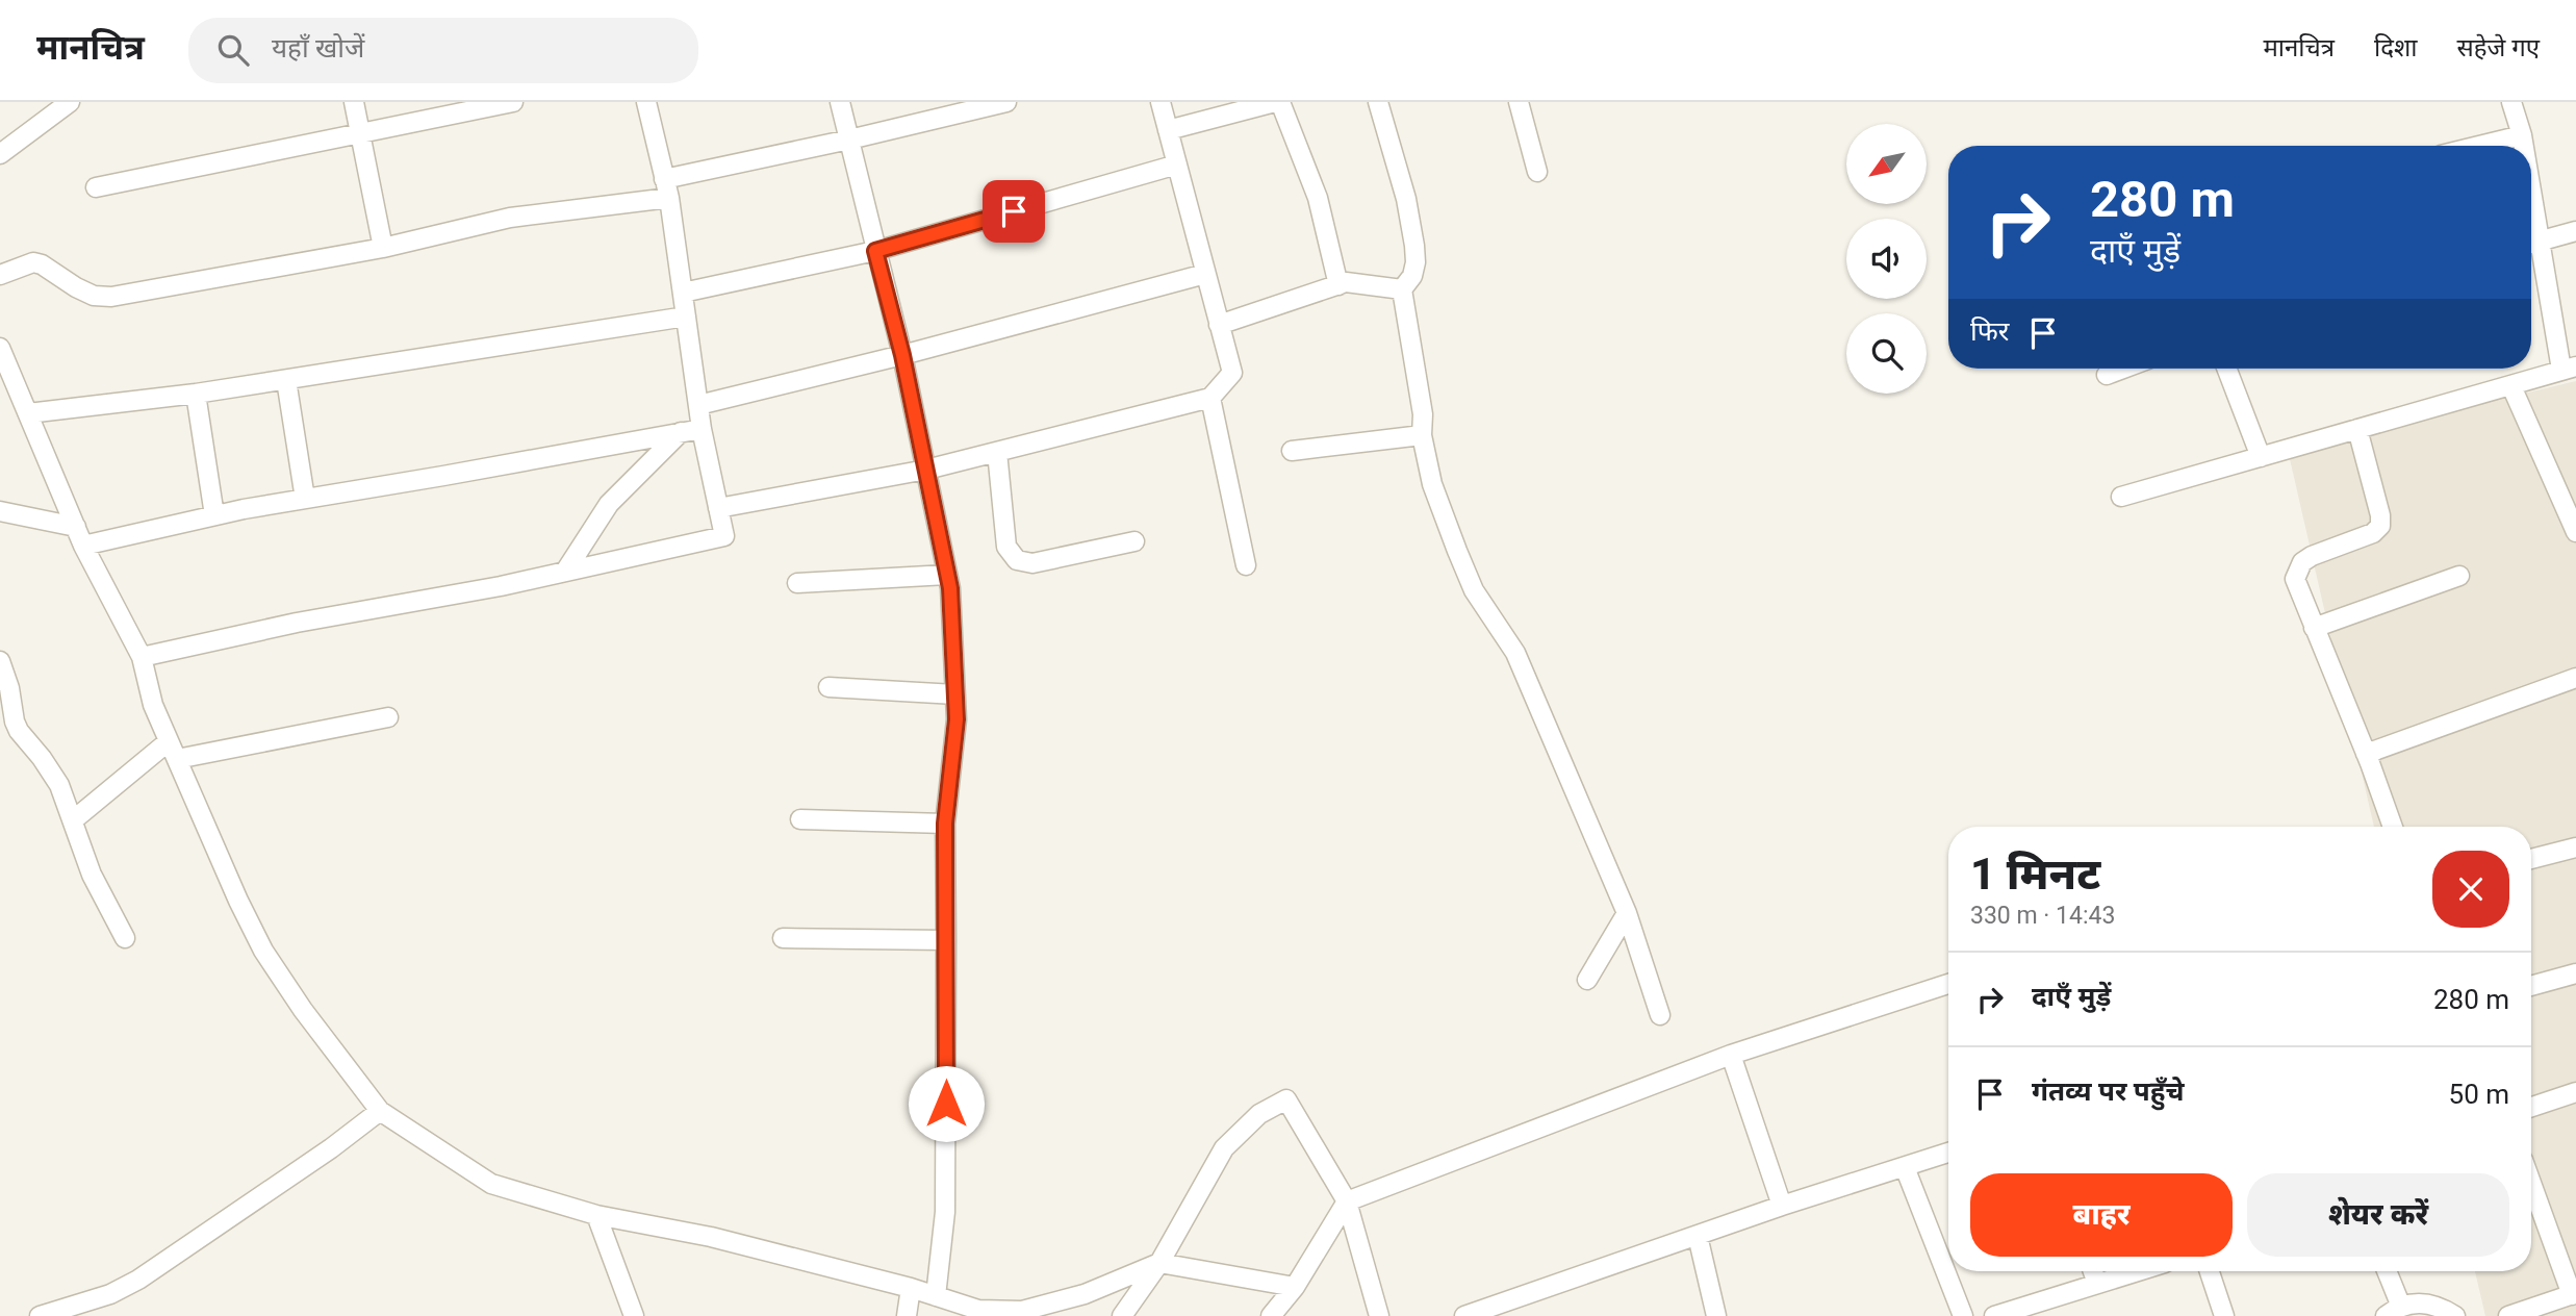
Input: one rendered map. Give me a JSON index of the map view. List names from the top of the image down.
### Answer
{
  "north": "bottom left",
  "page": {
    "header": "मानचित्र",
    "search": "यहाँ खोजें",
    "nav": ["मानचित्र", "दिशा", "सहेजे गए"],
    "turn": ["280 m", "दाएँ मुड़ें"],
    "then": "फिर",
    "heading": ["1 मिनट", "330 m · 14:43"],
    "list": [
      {
        "name": "दाएँ मुड़ें",
        "value": "280 m"
      },
      {
        "name": "गंतव्य पर पहुँचे",
        "value": "50 m"
      }
    ],
    "buttons": ["बाहर", "शेयर करें"]
  }
}
